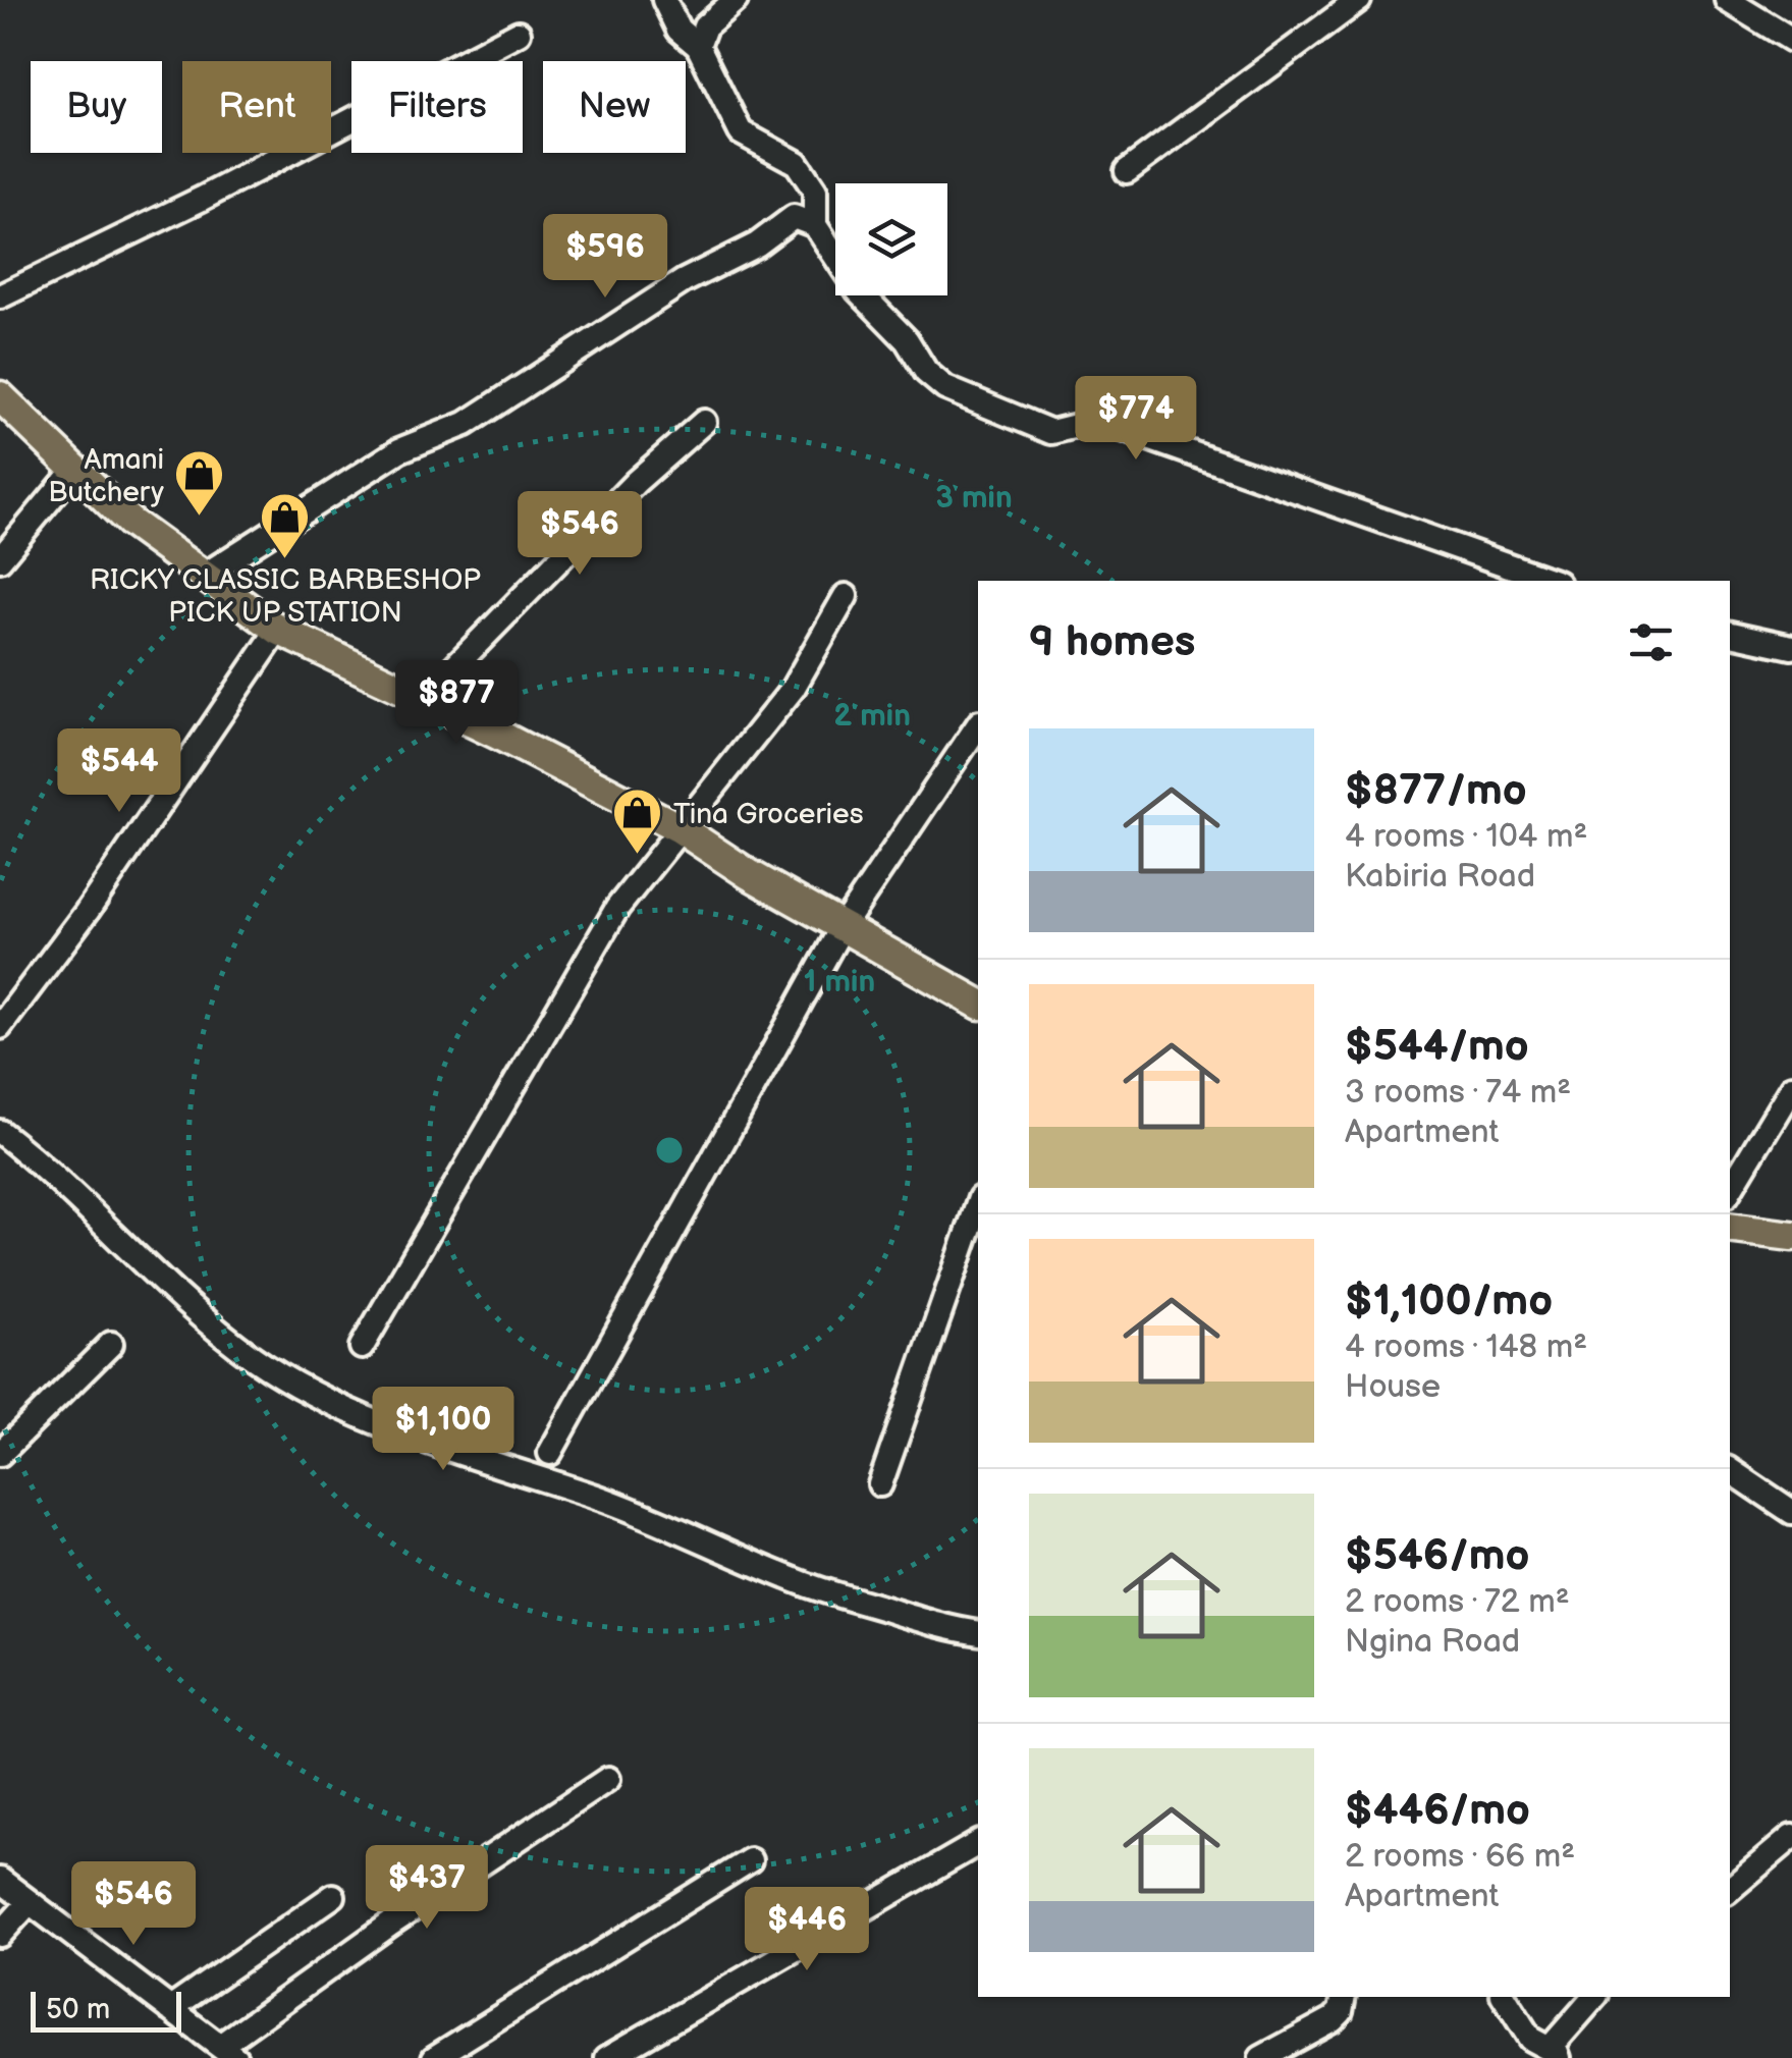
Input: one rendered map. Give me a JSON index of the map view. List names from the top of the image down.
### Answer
{
  "places": {
    "shop": ["Amani Butchery", "RICKY CLASSIC BARBESHOP PICK UP STATION", "Tina Groceries"]
  },
  "scale_bar": "50 m",
  "page": {
    "chip": [
      "Buy",
      "Rent",
      "Filters",
      "New"
    ],
    "price": [
      "$596",
      "$774",
      "$546",
      "$877",
      "$544",
      "$1,100",
      "$437",
      "$546",
      "$446"
    ],
    "heading": "9 homes",
    "list": [
      {
        "name": "$877/mo",
        "note": "4 rooms · 104 m² · Kabiria Road"
      },
      {
        "name": "$544/mo",
        "note": "3 rooms · 74 m² · Apartment"
      },
      {
        "name": "$1,100/mo",
        "note": "4 rooms · 148 m² · House"
      },
      {
        "name": "$546/mo",
        "note": "2 rooms · 72 m² · Ngina Road"
      },
      {
        "name": "$446/mo",
        "note": "2 rooms · 66 m² · Apartment"
      }
    ],
    "scale": "50 m"
  },
  "rings": ["3 min", "2 min", "1 min"]
}
